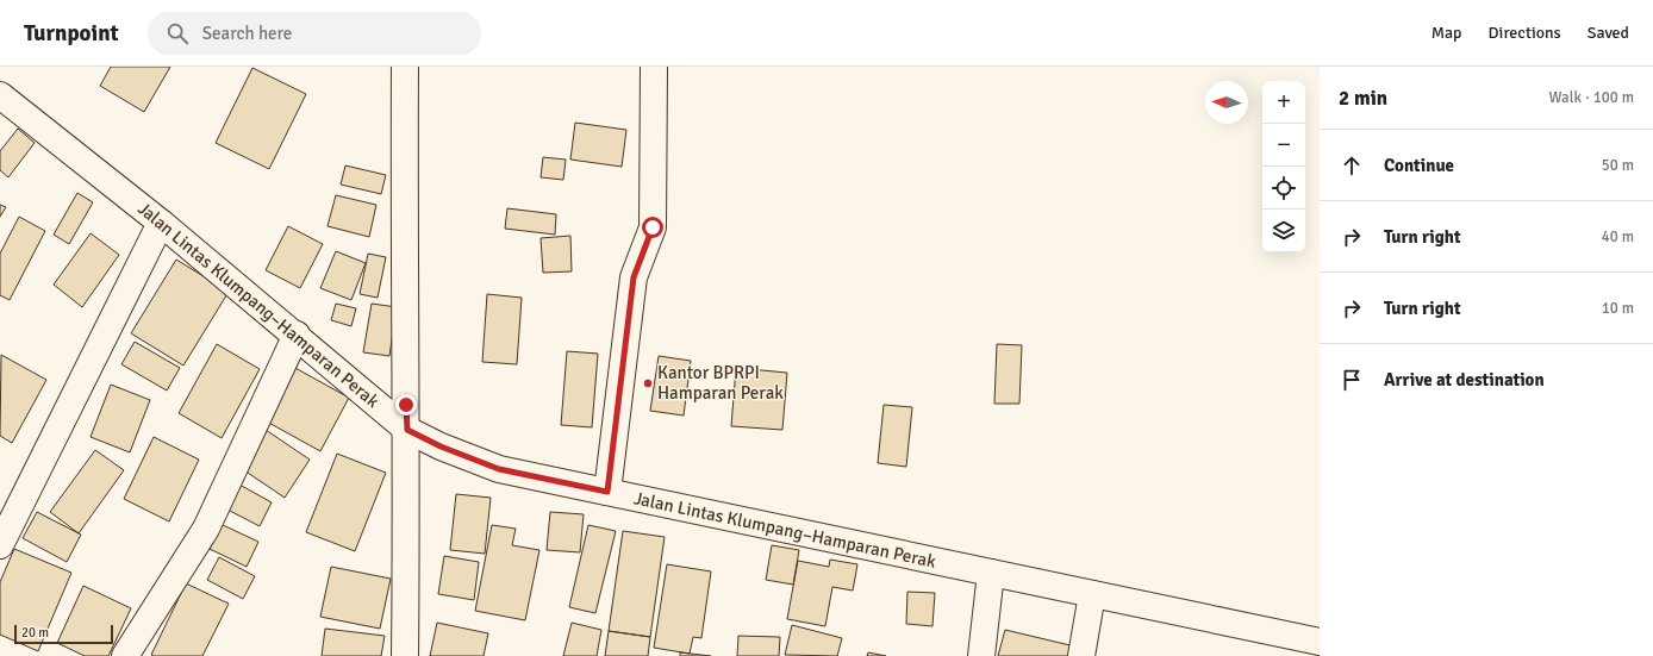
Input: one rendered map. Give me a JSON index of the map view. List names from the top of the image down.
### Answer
{
  "streets": {
    "street": ["Jalan Lintas Klumpang–Hamparan Perak"]
  },
  "places": ["Kantor BPRPI Hamparan Perak"],
  "scale_bar": "20 m",
  "north": "left",
  "page": {
    "header": "Turnpoint",
    "search": "Search here",
    "nav": ["Map", "Directions", "Saved"],
    "heading": ["2 min", "Walk · 100 m"],
    "map_buttons": ["+", "−"],
    "list": [
      ["Continue", "50 m"],
      ["Turn right", "40 m"],
      ["Turn right", "10 m"],
      "Arrive at destination"
    ],
    "scale": "20 m"
  }
}
